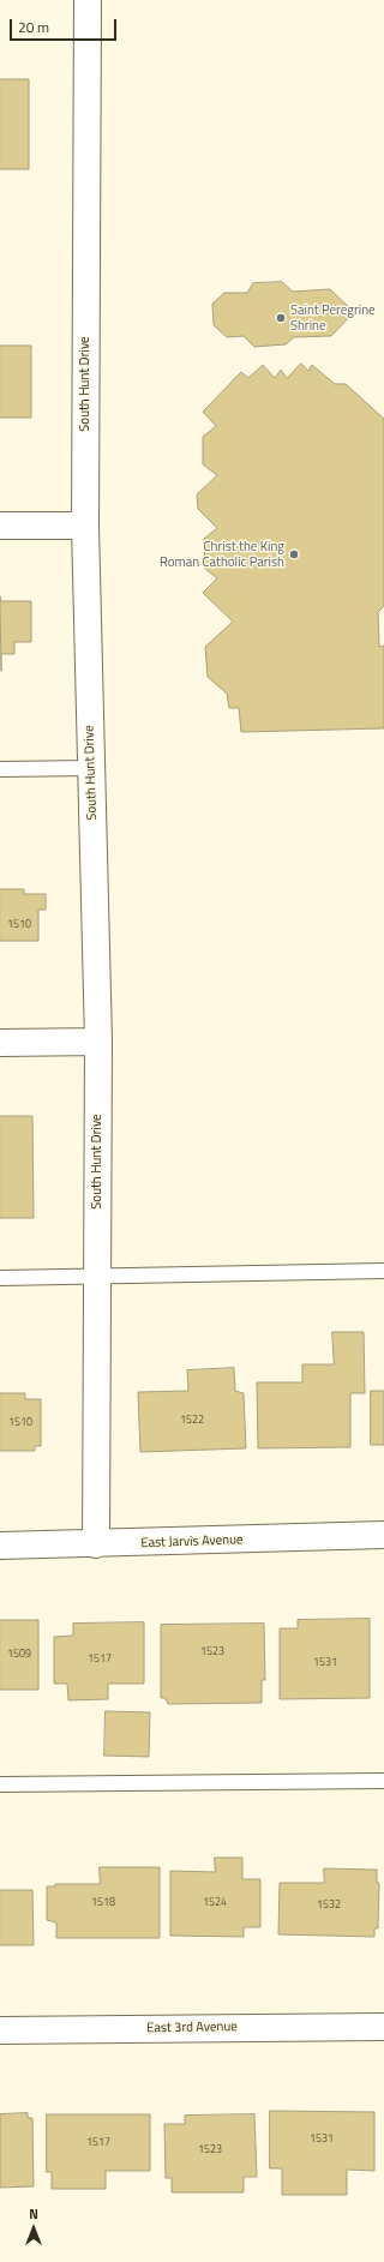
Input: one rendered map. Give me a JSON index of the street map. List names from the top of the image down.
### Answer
{
  "streets": {
    "street": ["South Hunt Drive", "East Jarvis Avenue", "East 3rd Avenue"]
  },
  "crossings": [
    ["South Hunt Drive", "East Jarvis Avenue"]
  ],
  "places": ["Saint Peregrine Shrine", "Christ the King Roman Catholic Parish"],
  "house_numbers": [
    "1510",
    "1522",
    "1510",
    "1523",
    "1509",
    "1517",
    "1531",
    "1518",
    "1524",
    "1532",
    "1531",
    "1517",
    "1523"
  ],
  "scale_bar": "20 m",
  "north": "top"
}
